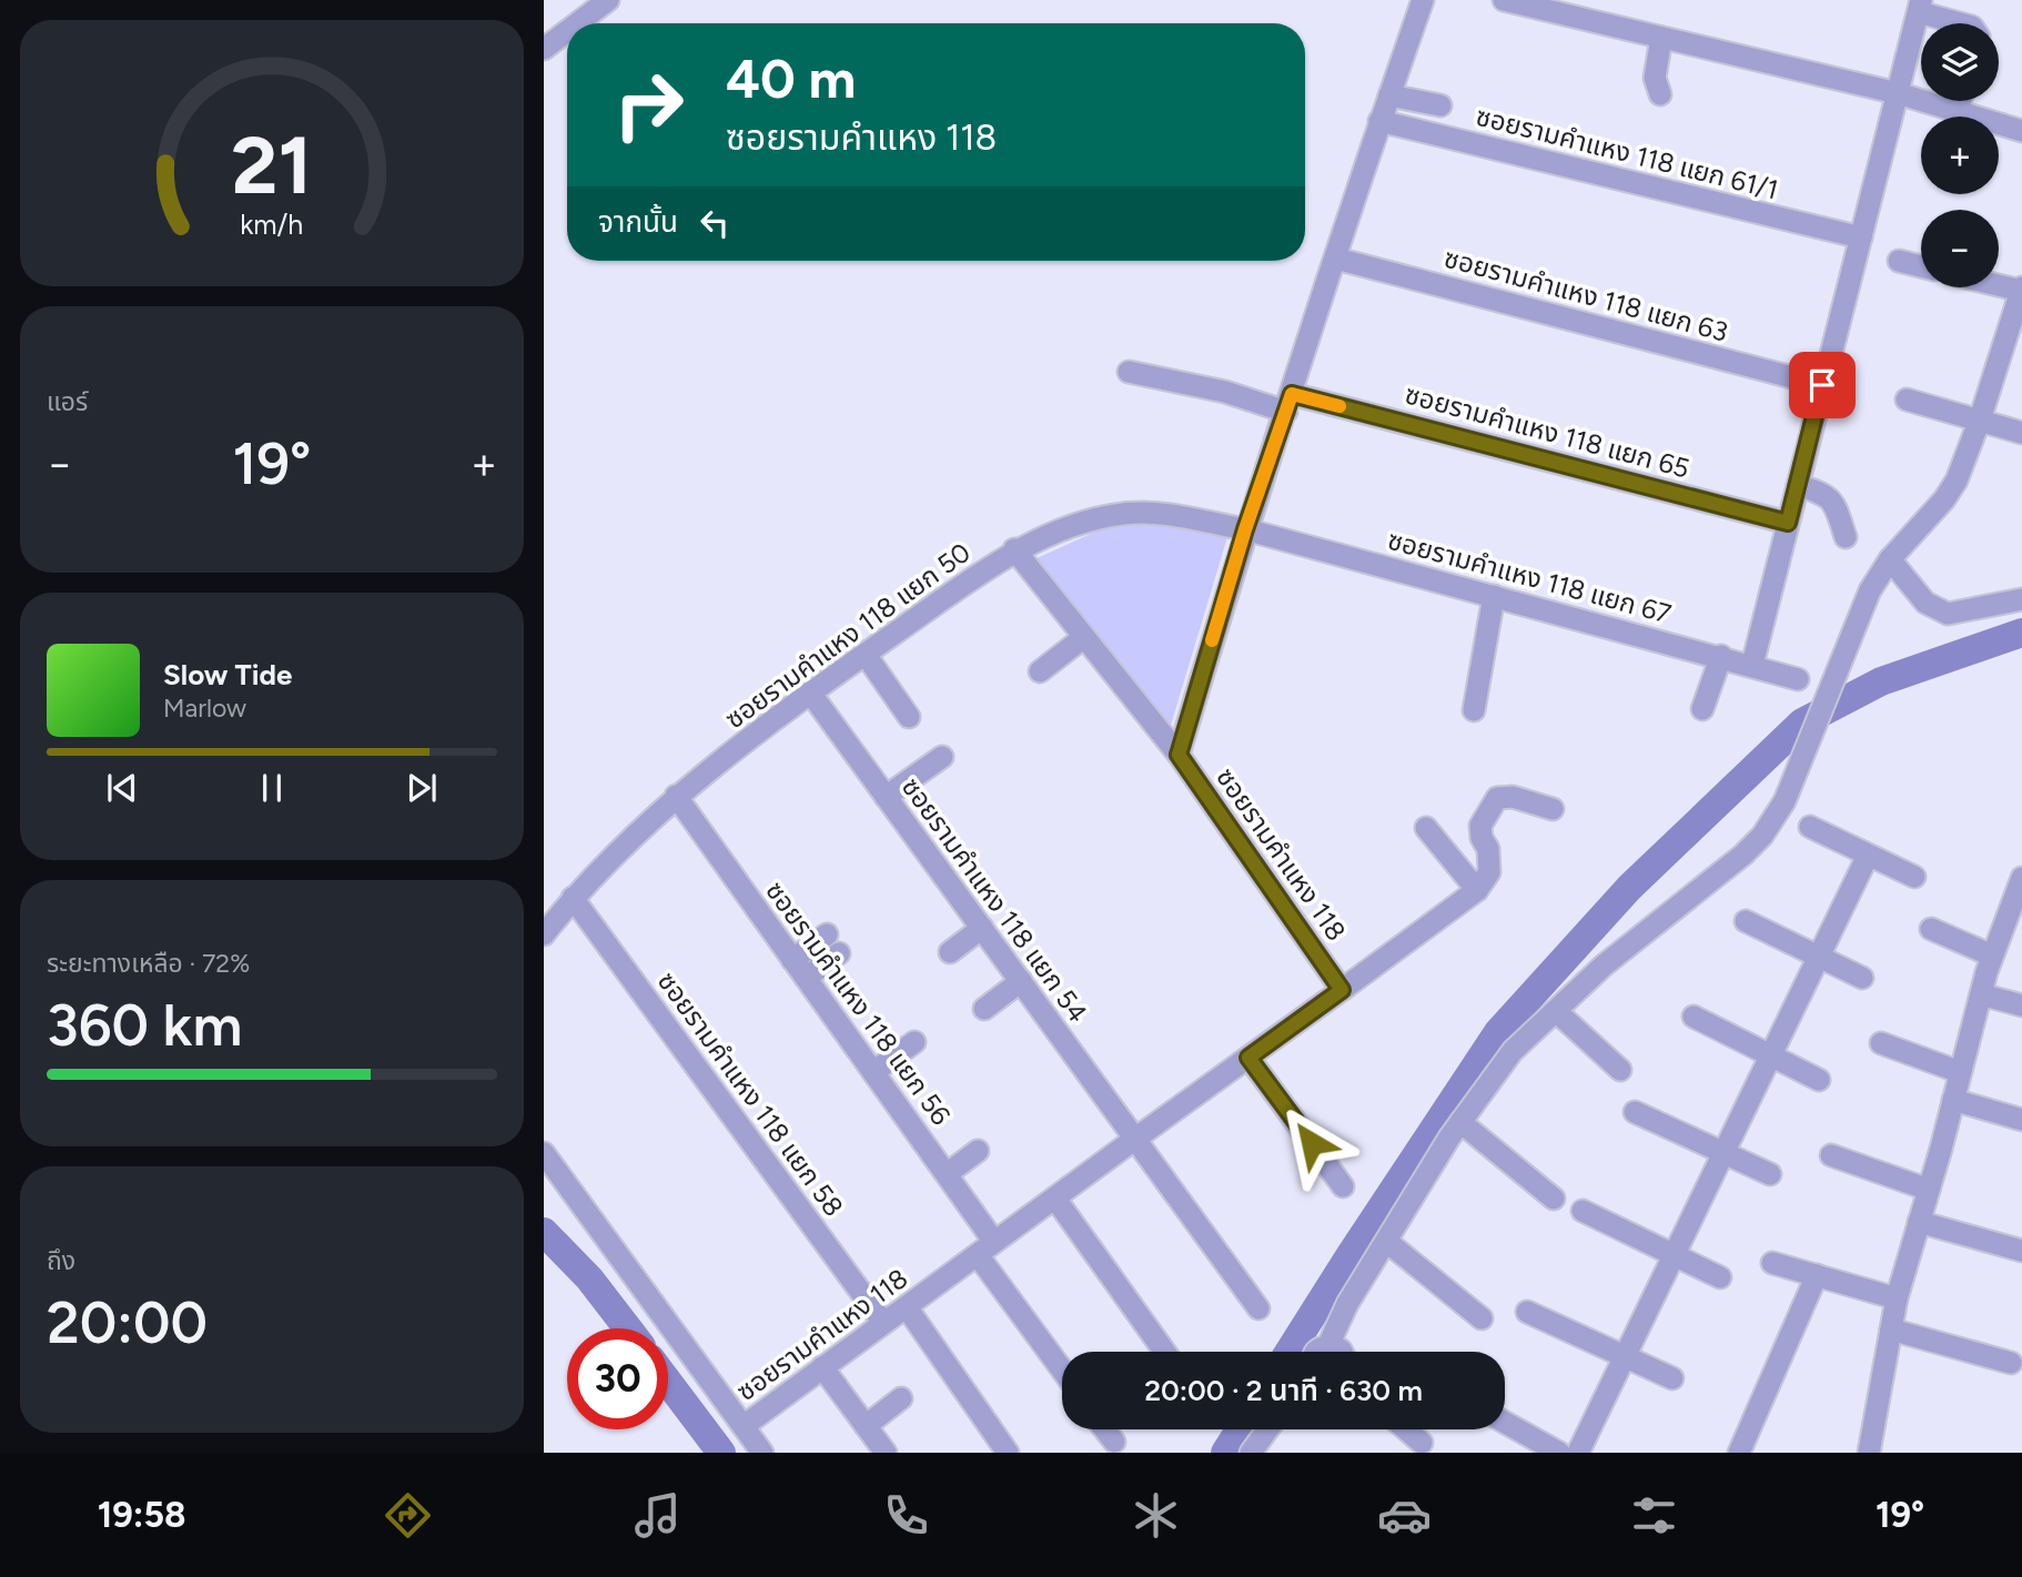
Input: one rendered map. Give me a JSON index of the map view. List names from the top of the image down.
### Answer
{
  "streets": {
    "street": [
      "ซอยรามคำแหง 118 แยก 61/1",
      "ซอยรามคำแหง 118 แยก 63",
      "ซอยรามคำแหง 118 แยก 65",
      "ซอยรามคำแหง 118 แยก 67",
      "ซอยรามคำแหง 118 แยก 50",
      "ซอยรามคำแหง 118",
      "ซอยรามคำแหง 118 แยก 54",
      "ซอยรามคำแหง 118 แยก 56",
      "ซอยรามคำแหง 118 แยก 58"
    ]
  },
  "crossings": [
    ["ซอยรามคำแหง 118 แยก 61/1", "ซอยรามคำแหง 118"],
    ["ซอยรามคำแหง 118 แยก 63", "ซอยรามคำแหง 118"],
    ["ซอยรามคำแหง 118 แยก 65", "ซอยรามคำแหง 118"],
    ["ซอยรามคำแหง 118 แยก 67", "ซอยรามคำแหง 118 แยก 50"],
    ["ซอยรามคำแหง 118 แยก 67", "ซอยรามคำแหง 118"],
    ["ซอยรามคำแหง 118 แยก 50", "ซอยรามคำแหง 118"],
    ["ซอยรามคำแหง 118 แยก 50", "ซอยรามคำแหง 118 แยก 54"],
    ["ซอยรามคำแหง 118 แยก 50", "ซอยรามคำแหง 118 แยก 56"],
    ["ซอยรามคำแหง 118 แยก 50", "ซอยรามคำแหง 118 แยก 58"],
    ["ซอยรามคำแหง 118", "ซอยรามคำแหง 118 แยก 54"],
    ["ซอยรามคำแหง 118", "ซอยรามคำแหง 118 แยก 56"],
    ["ซอยรามคำแหง 118", "ซอยรามคำแหง 118 แยก 58"]
  ],
  "page": {
    "map_buttons": ["+", "−"],
    "turn": ["40 m", "ซอยรามคำแหง 118"],
    "then": "จากนั้น",
    "tile": [
      "แอร์",
      ["ระยะทางเหลือ · 72%", "360 km"],
      ["ถึง", "20:00"]
    ],
    "heat": ["−", "19°", "+"],
    "song": ["Slow Tide", "Marlow"],
    "limit": "30",
    "trip": "20:00 · 2 นาที · 630 m",
    "tabs": ["19:58", "19°"],
    "gauge": ["21", "km/h"]
  }
}
